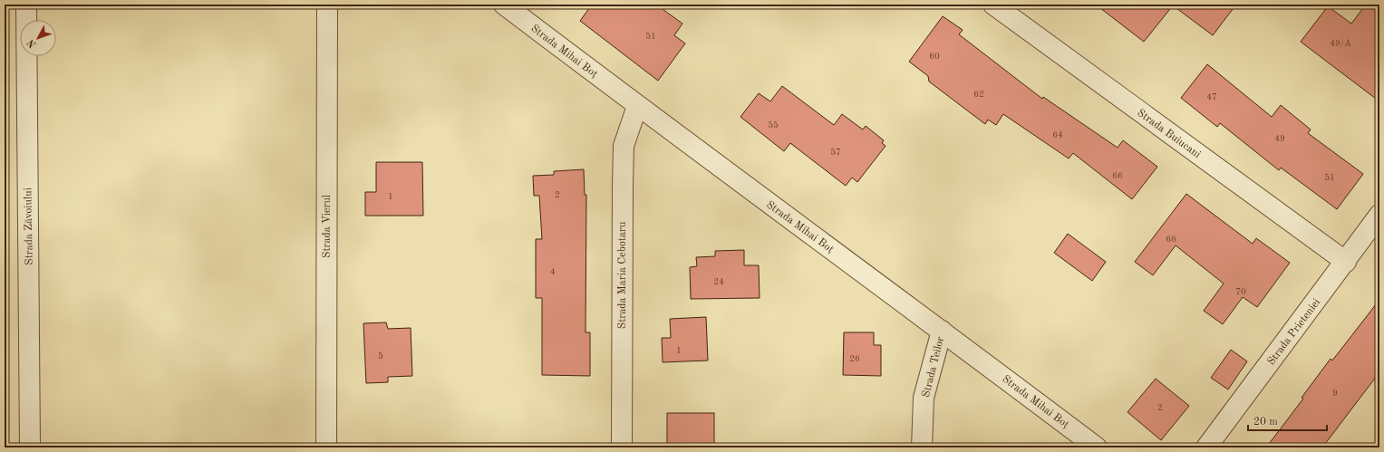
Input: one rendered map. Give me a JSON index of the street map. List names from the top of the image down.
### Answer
{
  "streets": {
    "street": [
      "Strada Mihai Boț",
      "Strada Buiucani",
      "Strada Zăvoiului",
      "Strada Vierul",
      "Strada Maria Cebotaru",
      "Strada Prieteniei",
      "Strada Teilor"
    ]
  },
  "crossings": [
    ["Strada Mihai Boț", "Strada Maria Cebotaru"],
    ["Strada Mihai Boț", "Strada Teilor"],
    ["Strada Buiucani", "Strada Prieteniei"]
  ],
  "house_numbers": [
    "51",
    "49/A",
    "60",
    "62",
    "47",
    "55",
    "64",
    "49",
    "57",
    "66",
    "51",
    "2",
    "1",
    "68",
    "4",
    "24",
    "70",
    "1",
    "5",
    "26",
    "9",
    "2"
  ],
  "scale_bar": "20 m",
  "north": "bottom left"
}
